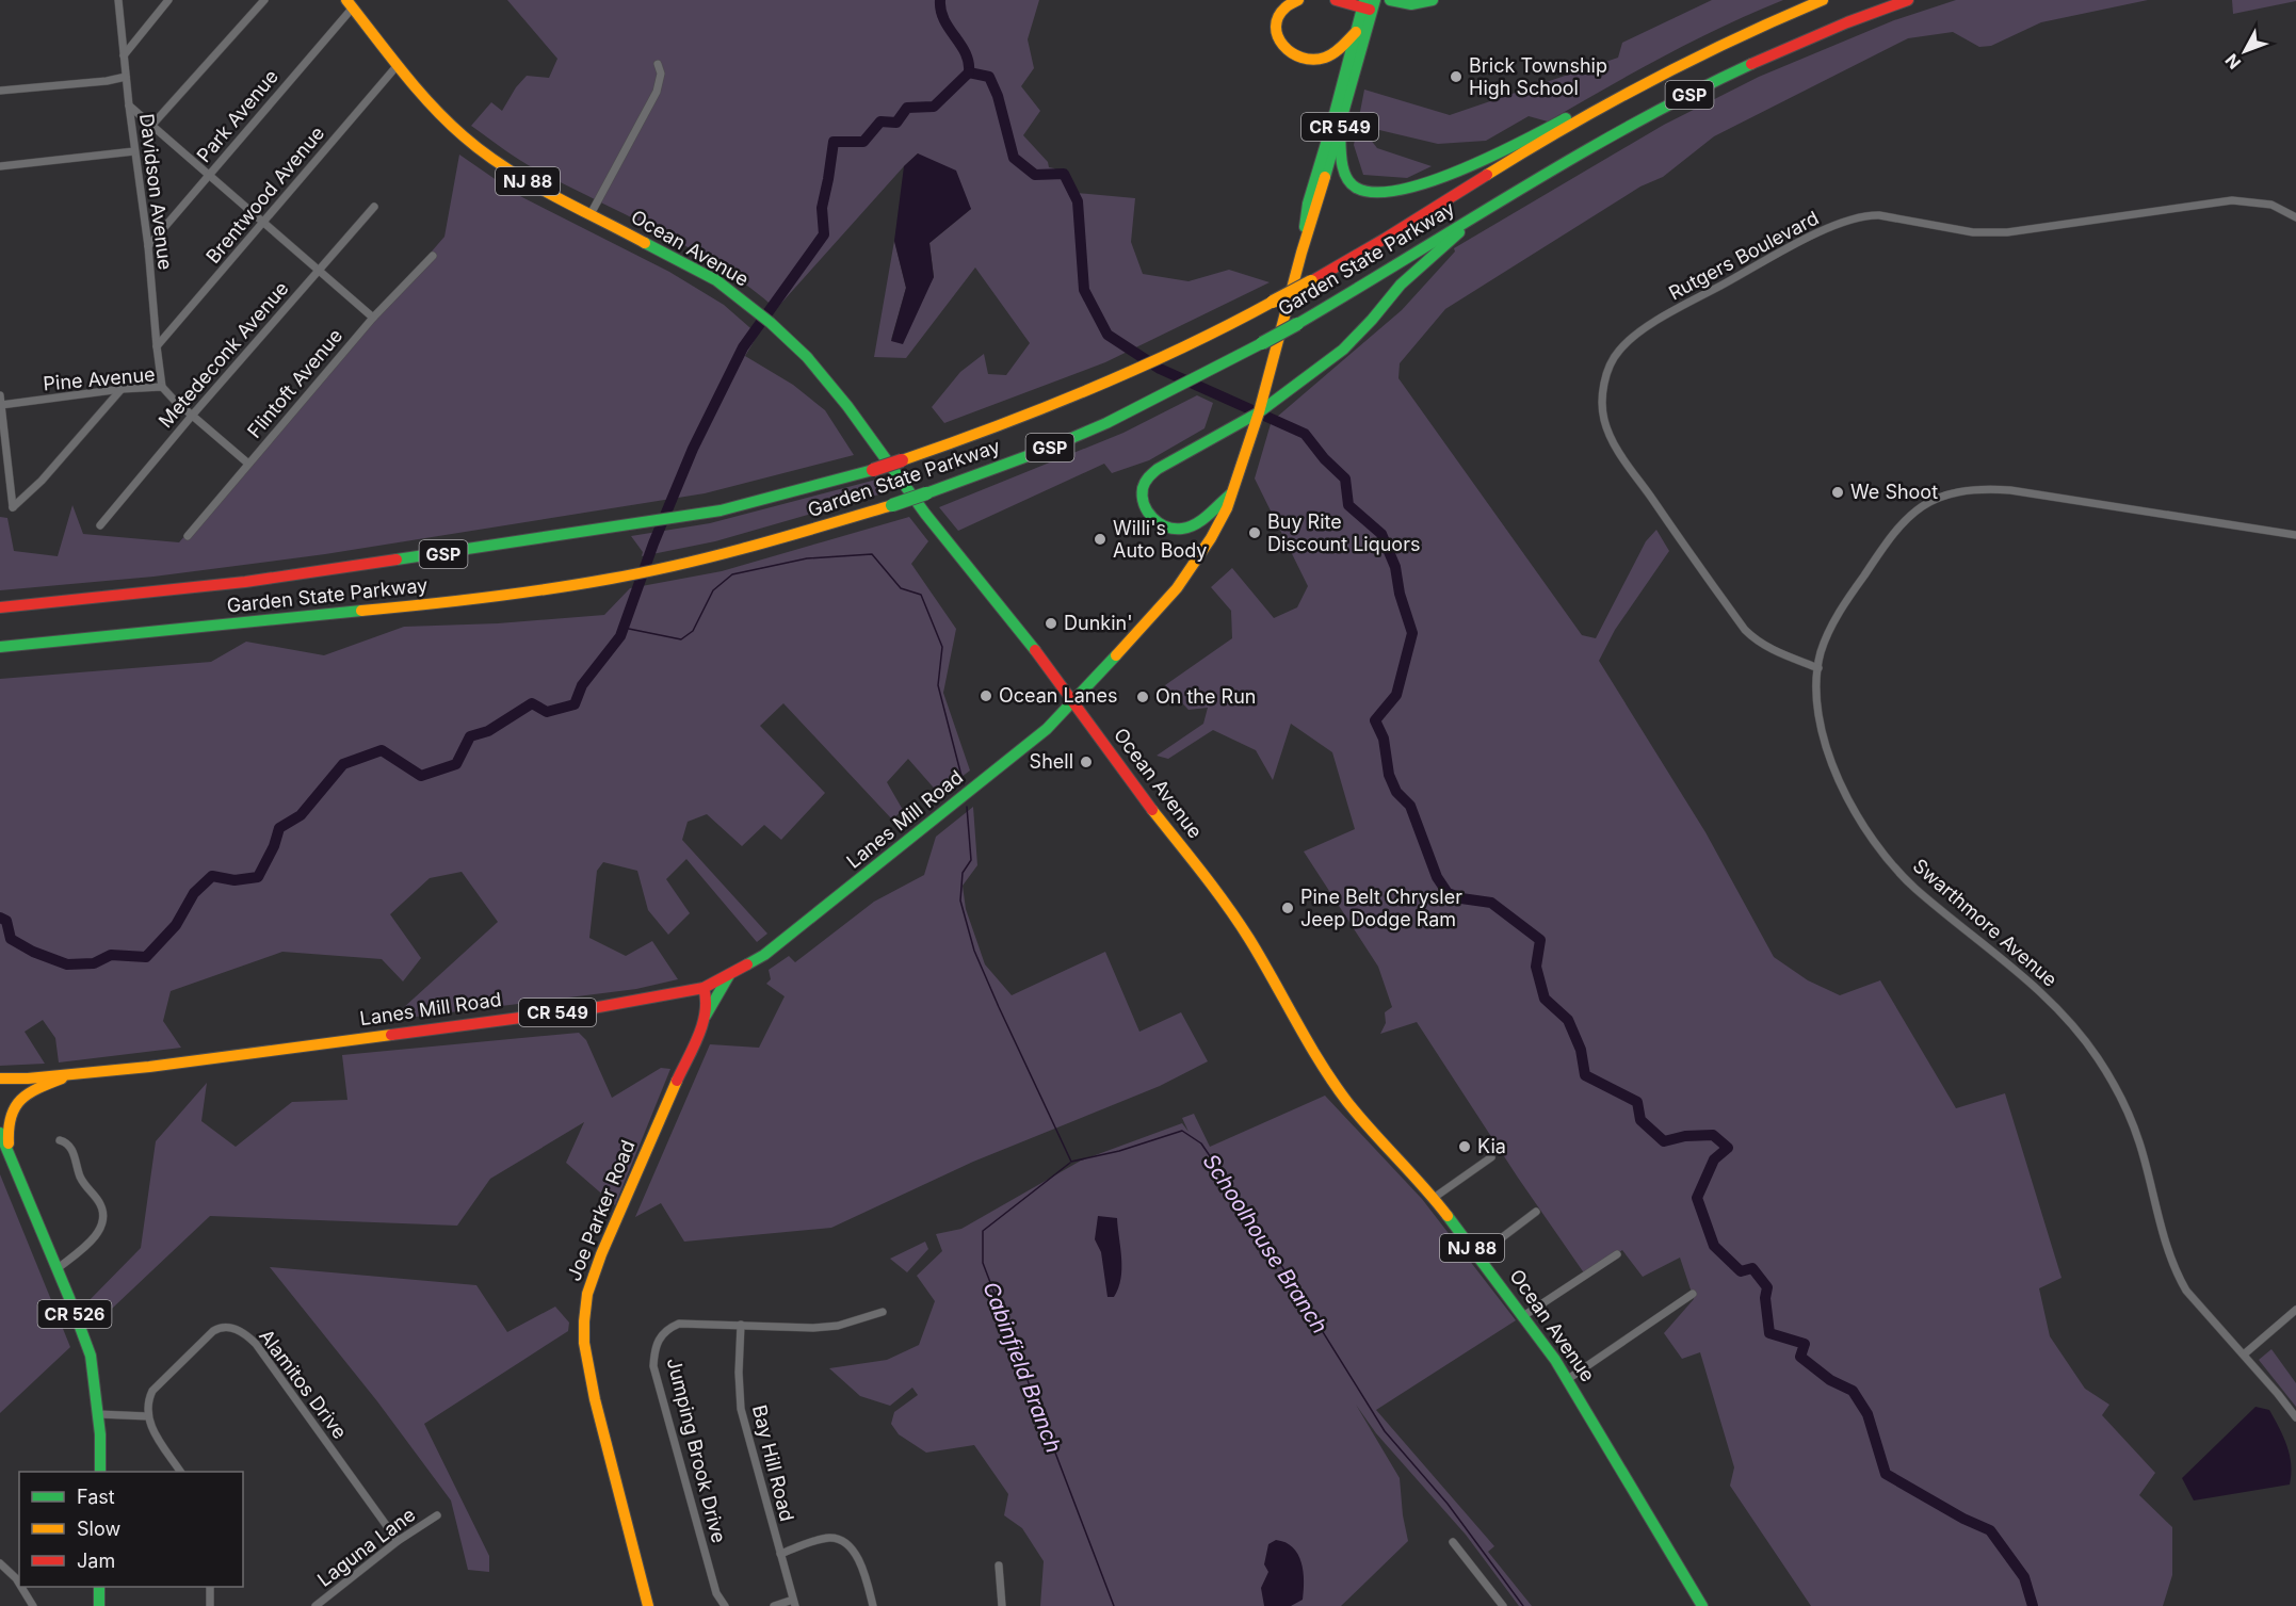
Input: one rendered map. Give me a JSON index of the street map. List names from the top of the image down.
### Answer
{
  "streets": {
    "main road": [
      "GSP",
      "CR 549",
      "NJ 88",
      "Ocean Avenue",
      "Garden State Parkway",
      "Lanes Mill Road",
      "Joe Parker Road",
      "CR 526"
    ],
    "street": [
      "Park Avenue",
      "Davidson Avenue",
      "Brentwood Avenue",
      "Rutgers Boulevard",
      "Metedeconk Avenue",
      "Pine Avenue",
      "Flintoft Avenue",
      "Swarthmore Avenue",
      "Alamitos Drive",
      "Jumping Brook Drive",
      "Bay Hill Road",
      "Laguna Lane"
    ]
  },
  "crossings": [
    ["Park Avenue", "Davidson Avenue"],
    ["Park Avenue", "Ocean Avenue"],
    ["CR 549", "Ocean Avenue"],
    ["CR 549", "Lanes Mill Road"],
    ["Davidson Avenue", "Brentwood Avenue"],
    ["Davidson Avenue", "Pine Avenue"],
    ["Brentwood Avenue", "Ocean Avenue"],
    ["Ocean Avenue", "Lanes Mill Road"],
    ["Rutgers Boulevard", "Swarthmore Avenue"],
    ["Metedeconk Avenue", "Pine Avenue"],
    ["Pine Avenue", "Flintoft Avenue"],
    ["Lanes Mill Road", "Joe Parker Road"],
    ["Alamitos Drive", "Laguna Lane"],
    ["Jumping Brook Drive", "Bay Hill Road"]
  ],
  "water": ["Schoolhouse Branch", "Cabinfield Branch"],
  "places": [
    "Brick Township High School",
    "We Shoot",
    "Buy Rite Discount Liquors",
    "Willi's Auto Body",
    "Dunkin'",
    "Ocean Lanes",
    "On the Run",
    "Shell",
    "Pine Belt Chrysler Jeep Dodge Ram",
    "Kia"
  ],
  "legend": ["Fast", "Slow", "Jam"],
  "north": "bottom left"
}
